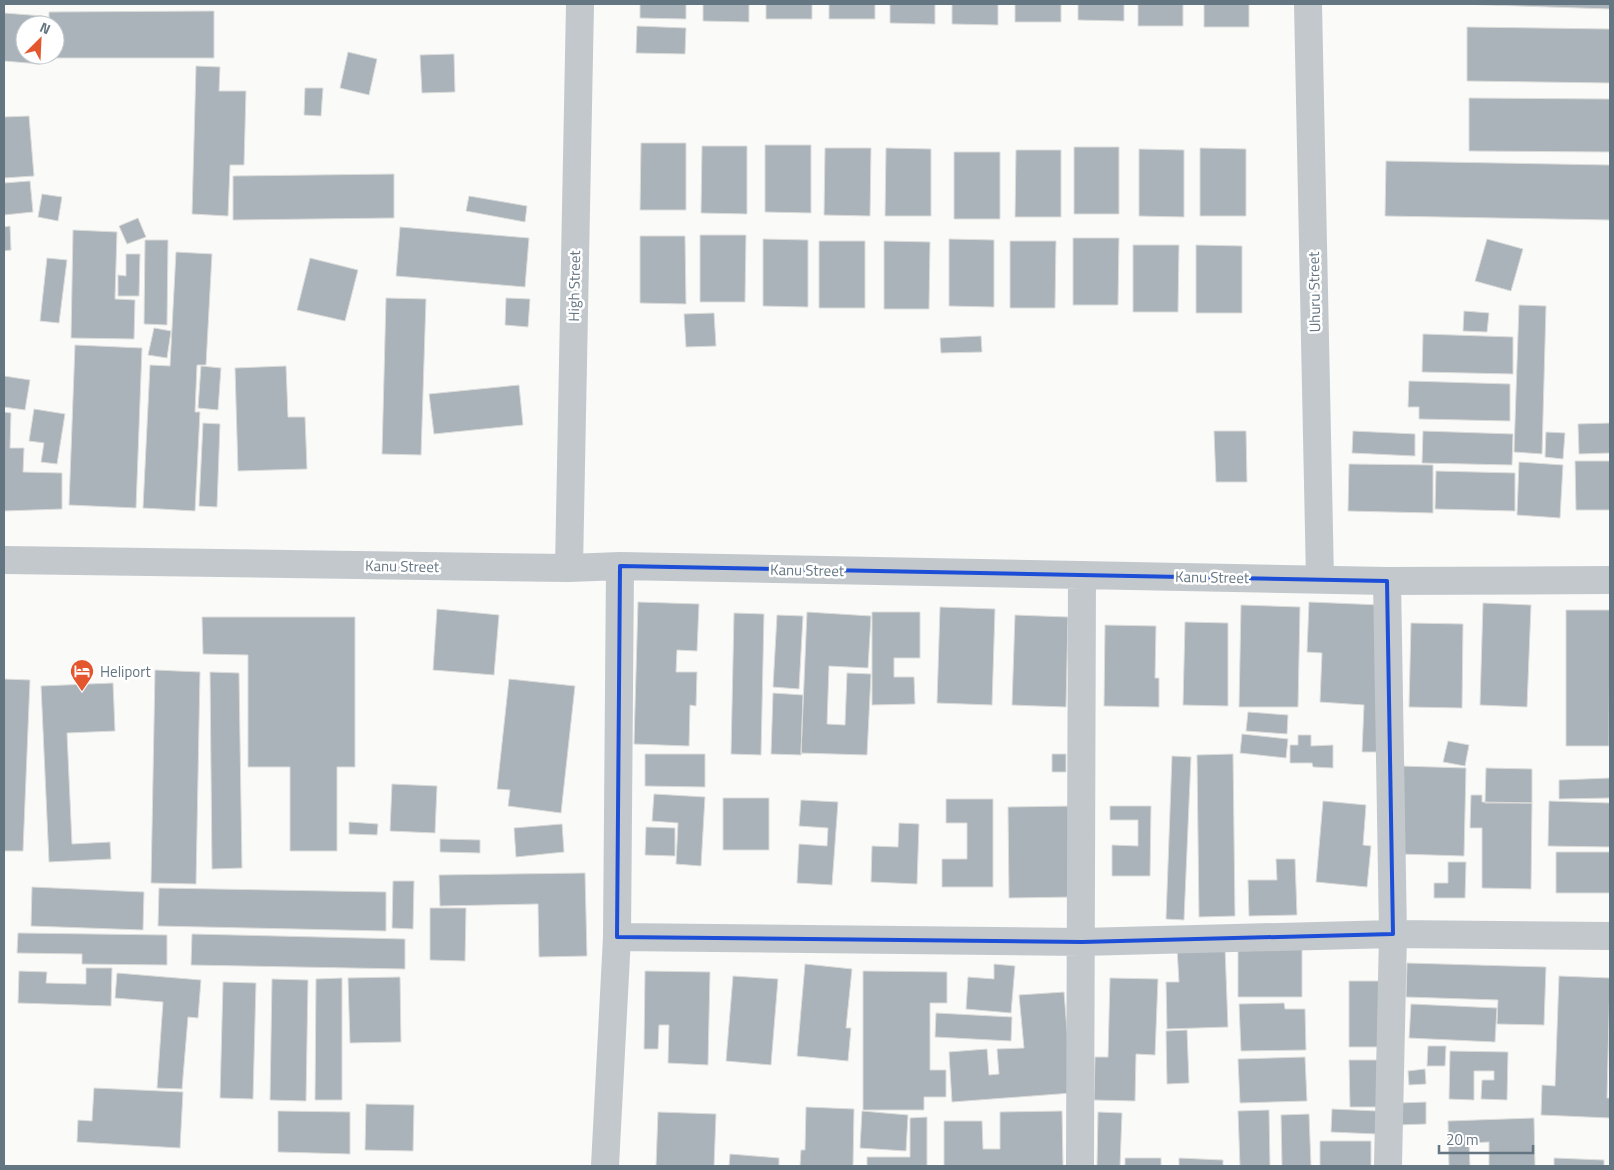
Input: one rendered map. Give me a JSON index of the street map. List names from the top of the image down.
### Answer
{
  "streets": {
    "street": ["High Street", "Uhuru Street", "Kanu Street"]
  },
  "crossings": [
    ["High Street", "Kanu Street"],
    ["Uhuru Street", "Kanu Street"]
  ],
  "places": {
    "hotel": ["Heliport"]
  },
  "scale_bar": "20 m",
  "north": "top right"
}
